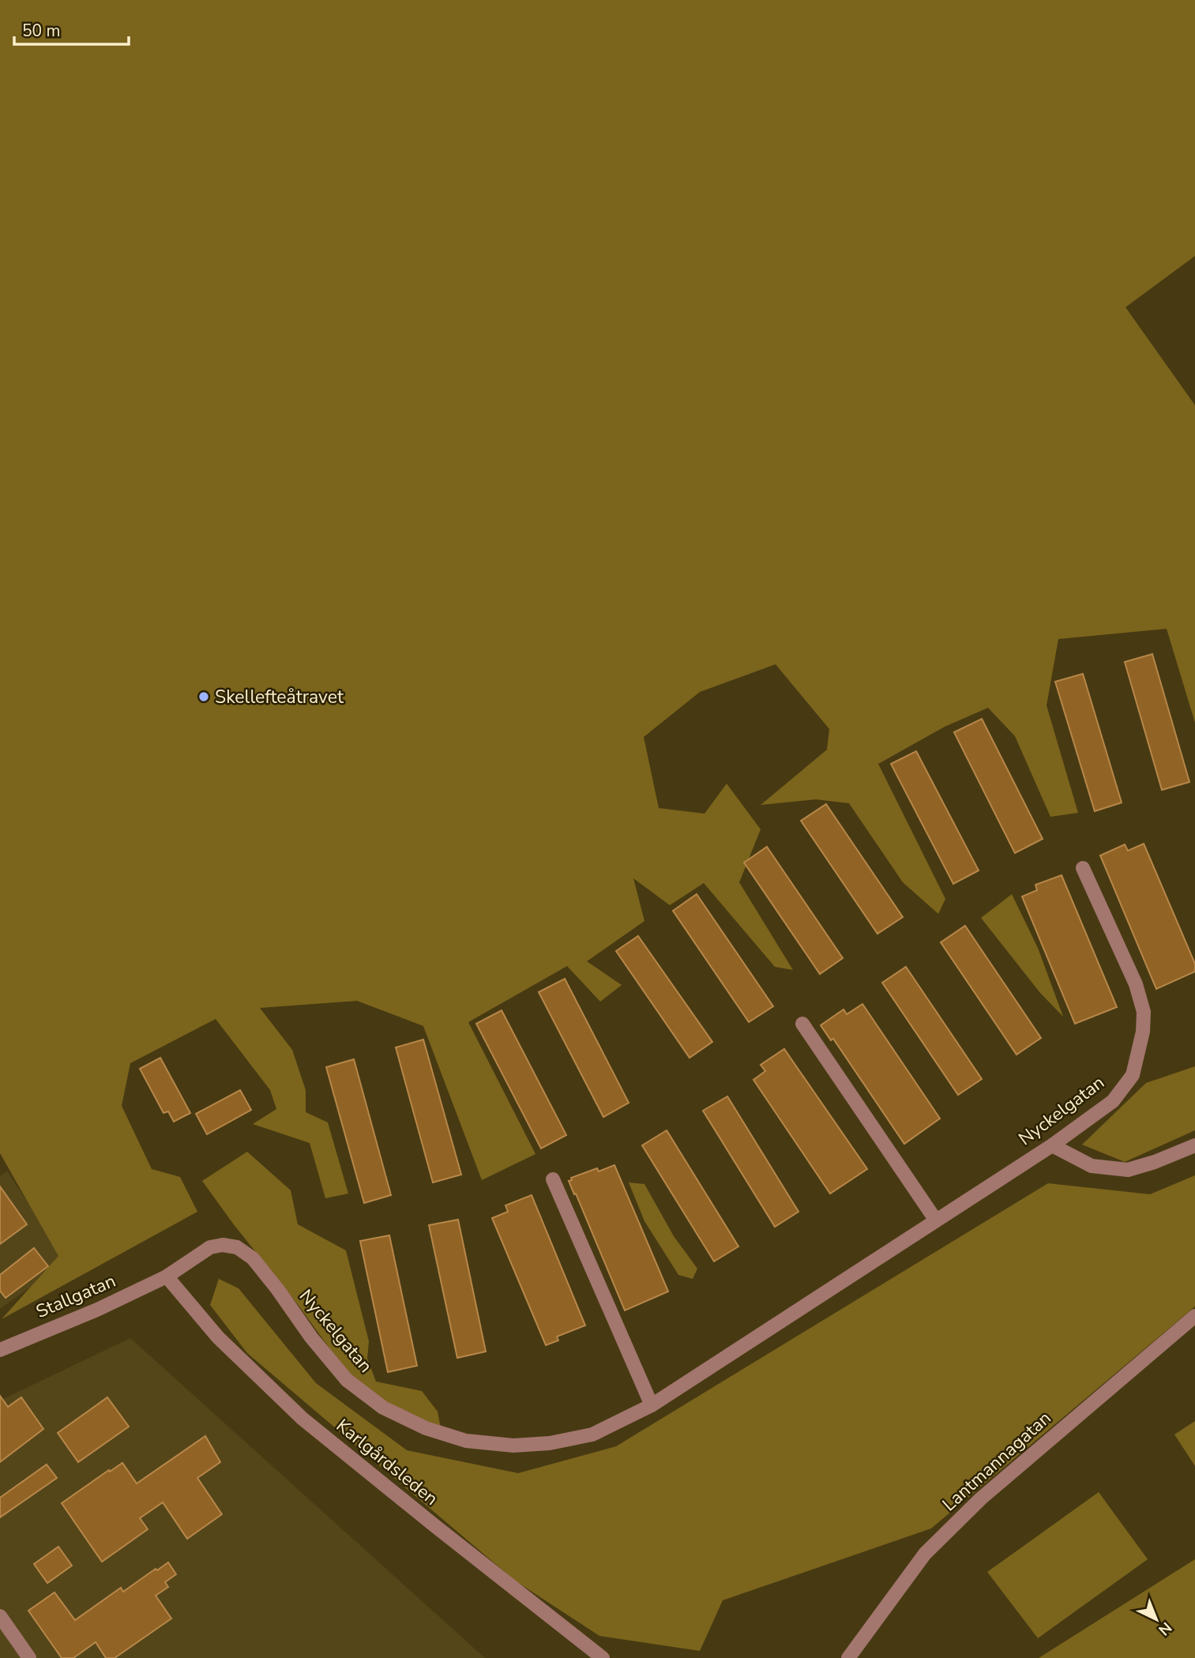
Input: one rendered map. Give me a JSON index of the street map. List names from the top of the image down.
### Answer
{
  "streets": {
    "street": [
      "Nyckelgatan",
      "Stallgatan",
      "Lantmannagatan",
      "Karlgårdsleden"
    ]
  },
  "crossings": [
    ["Nyckelgatan", "Stallgatan"],
    ["Nyckelgatan", "Karlgårdsleden"],
    ["Stallgatan", "Karlgårdsleden"]
  ],
  "places": ["Skellefteåtravet"],
  "scale_bar": "50 m",
  "north": "bottom right"
}
